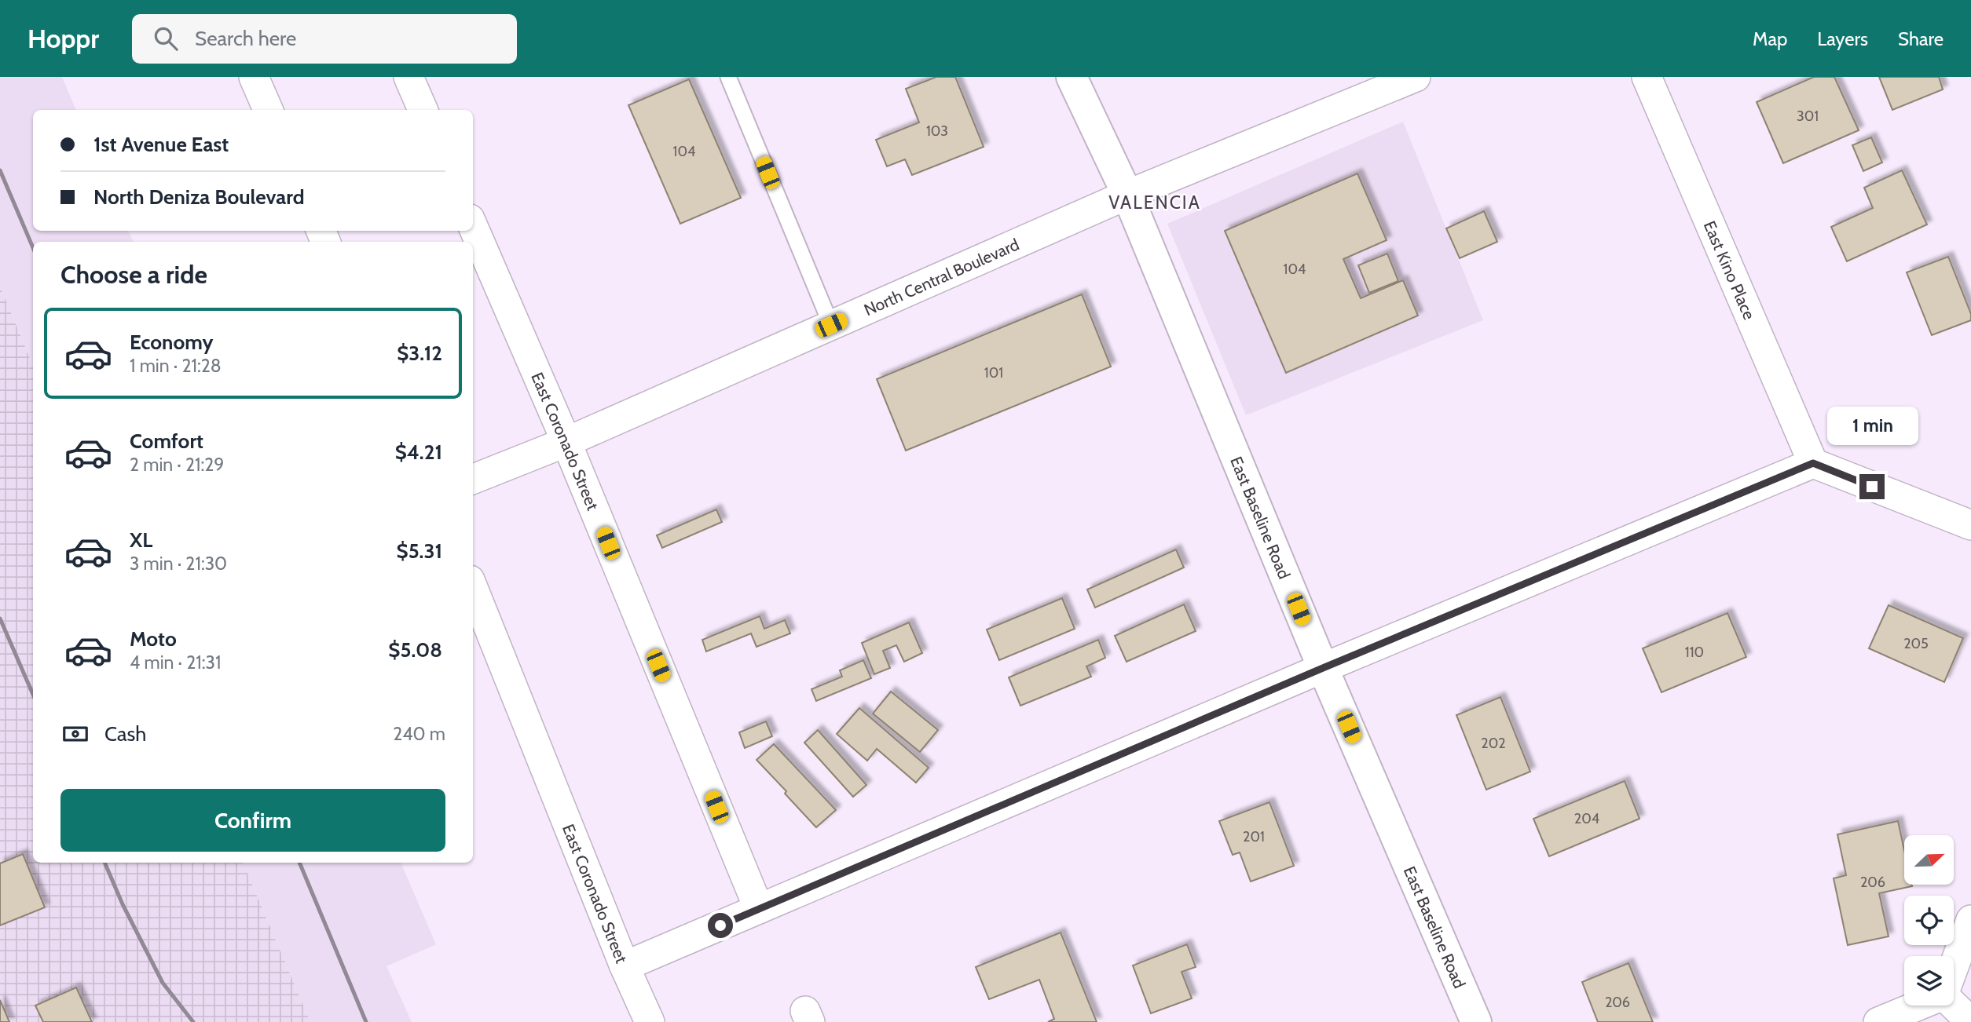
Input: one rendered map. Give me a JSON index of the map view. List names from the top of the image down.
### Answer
{
  "streets": {
    "main road": ["East Baseline Road"],
    "street": ["East Kino Place", "North Central Boulevard", "East Coronado Street"]
  },
  "crossings": [
    ["North Central Boulevard", "East Coronado Street"],
    ["North Central Boulevard", "East Baseline Road"]
  ],
  "districts": ["VALENCIA"],
  "house_numbers": [
    "301",
    "103",
    "104",
    "104",
    "101",
    "205",
    "110",
    "202",
    "204",
    "201",
    "206",
    "206"
  ],
  "north": "top right",
  "page": {
    "header": "Hoppr",
    "search": "Search here",
    "nav": ["Map", "Layers", "Share"],
    "banner": ["1st Avenue East", "North Deniza Boulevard"],
    "heading": "Choose a ride",
    "list": [
      {
        "name": "Economy",
        "note": "1 min · 21:28",
        "value": "$3.12"
      },
      {
        "name": "Comfort",
        "note": "2 min · 21:29",
        "value": "$4.21"
      },
      {
        "name": "XL",
        "note": "3 min · 21:30",
        "value": "$5.31"
      },
      {
        "name": "Moto",
        "note": "4 min · 21:31",
        "value": "$5.08"
      }
    ],
    "bubble": "1 min",
    "pay": ["Cash", "240 m"],
    "buttons": "Confirm"
  }
}
